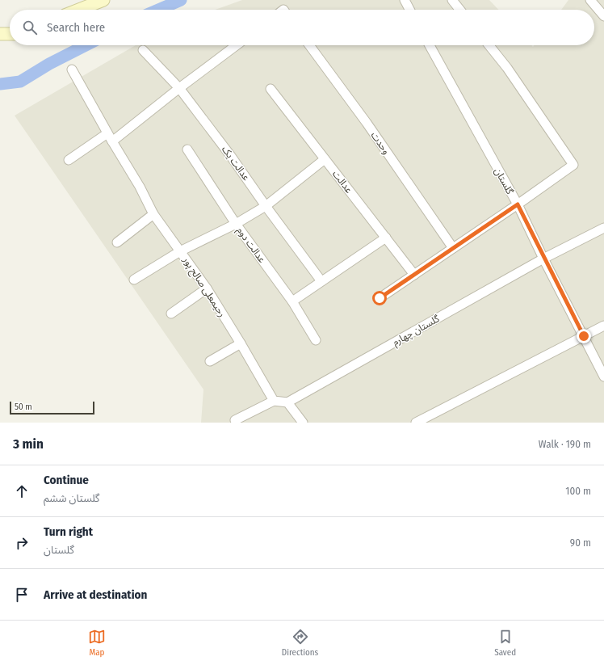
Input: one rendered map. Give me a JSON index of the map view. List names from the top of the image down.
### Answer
{
  "streets": {
    "street": [
      "وحدت",
      "عدالت یک",
      "گلستان",
      "عدالت",
      "عدالت دوم",
      "رحیمعلی صالح پور",
      "گلستان چهارم"
    ]
  },
  "crossings": [
    ["گلستان", "گلستان چهارم"]
  ],
  "scale_bar": "50 m",
  "page": {
    "search": "Search here",
    "scale": "50 m",
    "heading": ["3 min", "Walk · 190 m"],
    "list": [
      ["Continue", "گلستان ششم", "100 m"],
      ["Turn right", "گلستان", "90 m"],
      "Arrive at destination"
    ],
    "nav": ["Map", "Directions", "Saved"]
  }
}
